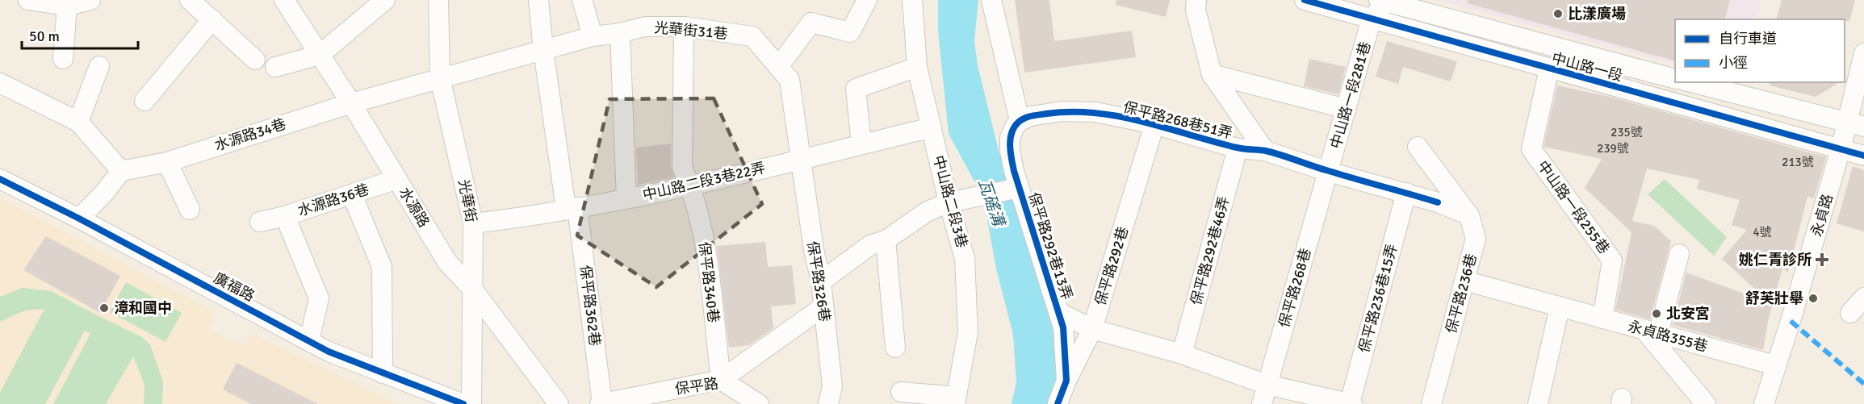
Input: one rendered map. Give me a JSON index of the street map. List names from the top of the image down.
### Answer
{
  "streets": {
    "street": [
      "光華街31巷",
      "中山路一段",
      "中山路一段281巷",
      "保平路268巷51弄",
      "水源路34巷",
      "中山路二段3巷22弄",
      "水源路36巷",
      "光華街",
      "中山路二段3巷",
      "水源路",
      "中山路一段255巷",
      "永貞路",
      "保平路292巷13弄",
      "保平路292巷46弄",
      "保平路292巷",
      "保平路326巷",
      "保平路340巷",
      "廣福路",
      "保平路268巷",
      "保平路236巷",
      "保平路236巷15弄",
      "保平路362巷",
      "永貞路355巷",
      "保平路"
    ]
  },
  "crossings": [
    ["光華街31巷", "水源路34巷"],
    ["光華街31巷", "中山路二段3巷22弄"],
    ["光華街31巷", "光華街"],
    ["光華街31巷", "保平路326巷"],
    ["光華街31巷", "保平路340巷"],
    ["光華街31巷", "保平路362巷"],
    ["中山路一段", "中山路一段281巷"],
    ["中山路一段", "中山路一段255巷"],
    ["中山路一段", "永貞路"],
    ["中山路一段281巷", "保平路268巷51弄"],
    ["中山路一段281巷", "保平路268巷"],
    ["保平路268巷51弄", "保平路292巷13弄"],
    ["保平路268巷51弄", "保平路292巷46弄"],
    ["保平路268巷51弄", "保平路292巷"],
    ["保平路268巷51弄", "保平路268巷"],
    ["保平路268巷51弄", "保平路236巷"],
    ["保平路268巷51弄", "保平路236巷15弄"],
    ["水源路34巷", "光華街"],
    ["水源路34巷", "水源路"],
    ["中山路二段3巷22弄", "光華街"],
    ["中山路二段3巷22弄", "中山路二段3巷"],
    ["中山路二段3巷22弄", "保平路326巷"],
    ["中山路二段3巷22弄", "保平路340巷"],
    ["中山路二段3巷22弄", "保平路362巷"],
    ["水源路36巷", "水源路"],
    ["水源路36巷", "廣福路"],
    ["光華街", "水源路"],
    ["中山路一段255巷", "永貞路355巷"],
    ["永貞路", "永貞路355巷"],
    ["保平路292巷13弄", "保平路292巷"],
    ["保平路340巷", "保平路"],
    ["保平路268巷", "保平路236巷15弄"],
    ["保平路236巷", "永貞路355巷"],
    ["保平路362巷", "保平路"]
  ],
  "water": ["瓦磘溝"],
  "places": {
    "other": [
      "比漾廣場",
      "舒芙壯舉",
      "漳和國中",
      "北安宮"
    ],
    "health": ["姚仁青診所"]
  },
  "house_numbers": [
    "235號",
    "239號",
    "213號",
    "4號"
  ],
  "legend": ["自行車道", "小徑"],
  "scale_bar": "50 m"
}
